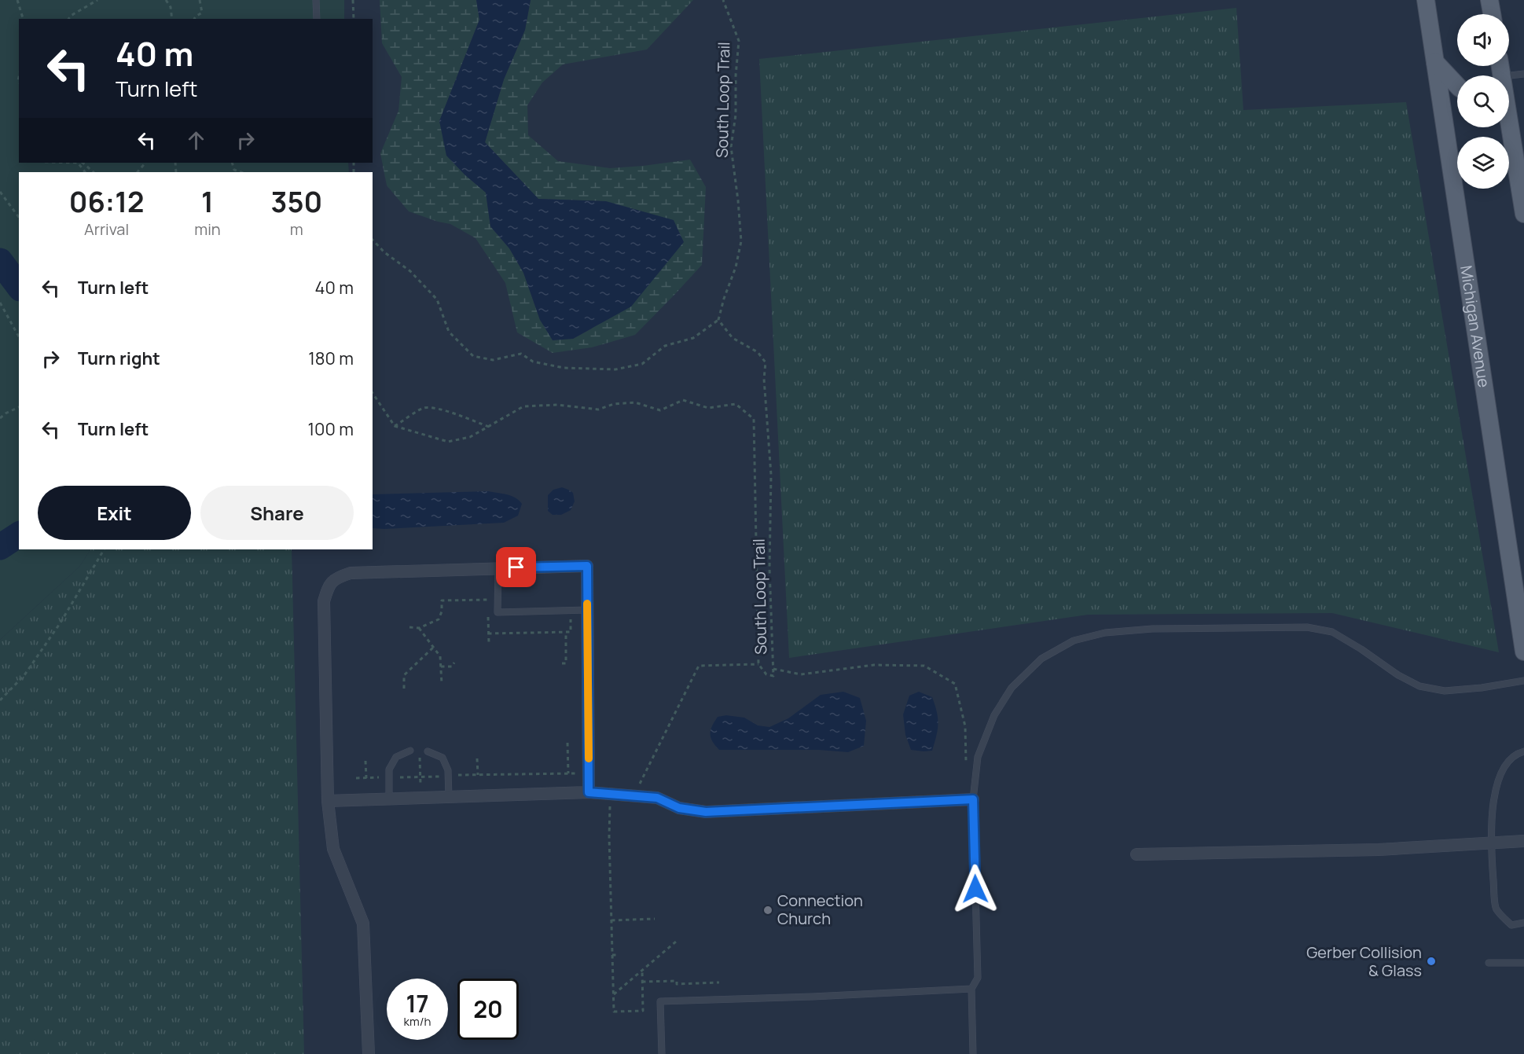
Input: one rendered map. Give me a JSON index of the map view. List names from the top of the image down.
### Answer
{
  "streets": {
    "main road": ["Michigan Avenue"],
    "path": ["South Loop Trail"]
  },
  "places": ["Connection Church", "Gerber Collision & Glass"],
  "page": {
    "turn": ["40 m", "Turn left"],
    "eta": [
      "06:12",
      "Arrival",
      "1",
      "min",
      "350",
      "m"
    ],
    "list": [
      {
        "name": "Turn left",
        "value": "40 m"
      },
      {
        "name": "Turn right",
        "value": "180 m"
      },
      {
        "name": "Turn left",
        "value": "100 m"
      }
    ],
    "buttons": ["Exit", "Share"],
    "speed": "17 km/h",
    "limit": "20"
  }
}
